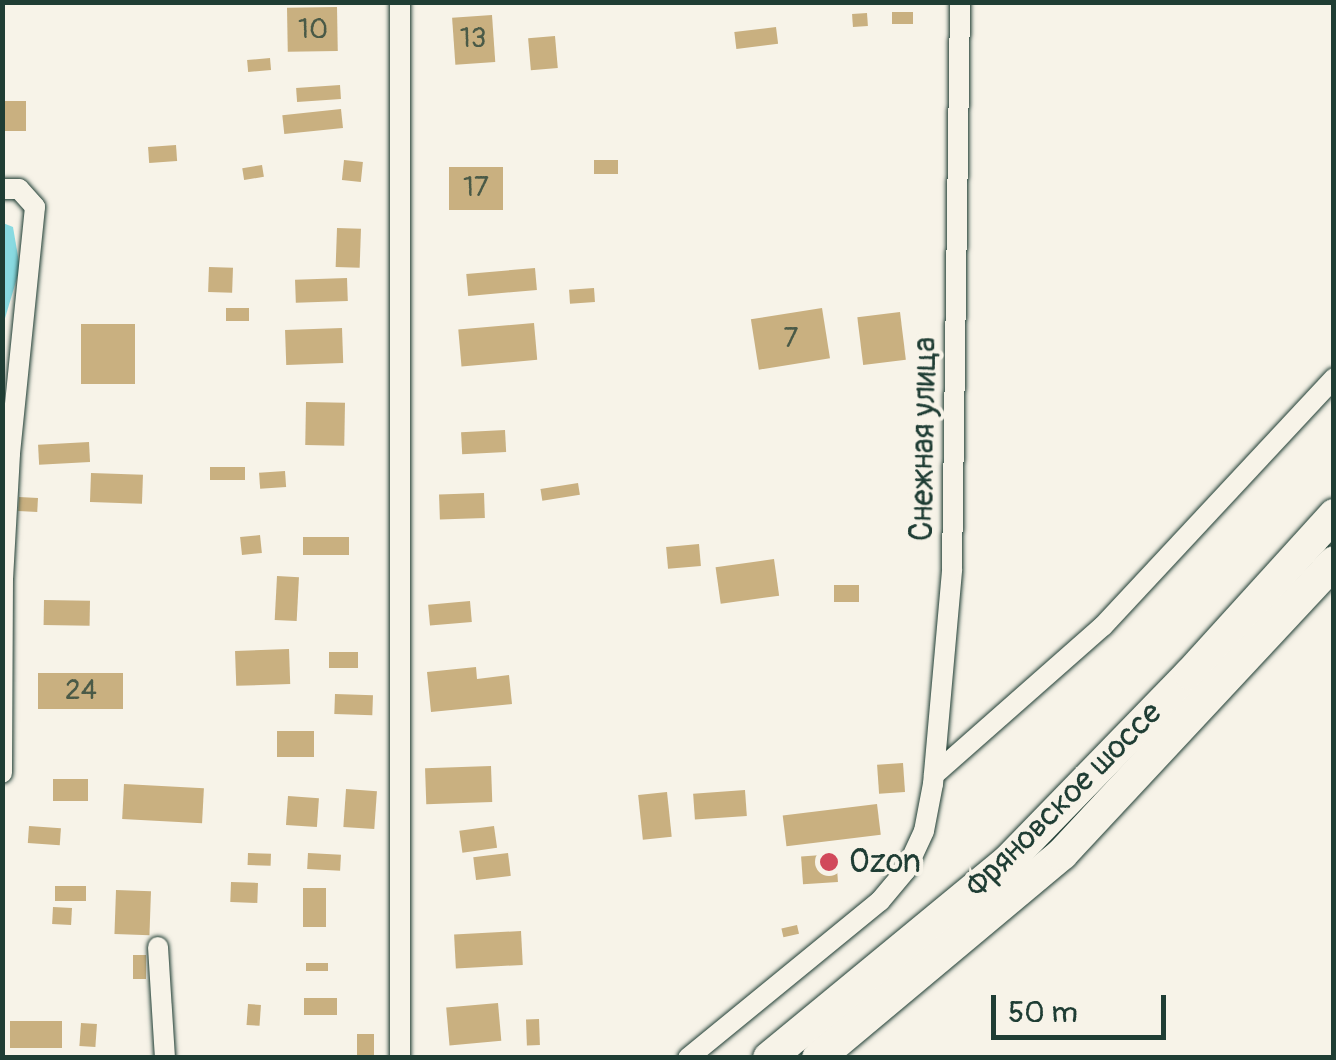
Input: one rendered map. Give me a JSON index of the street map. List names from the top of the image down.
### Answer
{
  "streets": {
    "main road": ["Фряновское шоссе"],
    "street": ["Снежная улица"]
  },
  "places": ["Ozon"],
  "house_numbers": [
    "10",
    "13",
    "17",
    "7",
    "24"
  ],
  "scale_bar": "50 m"
}
